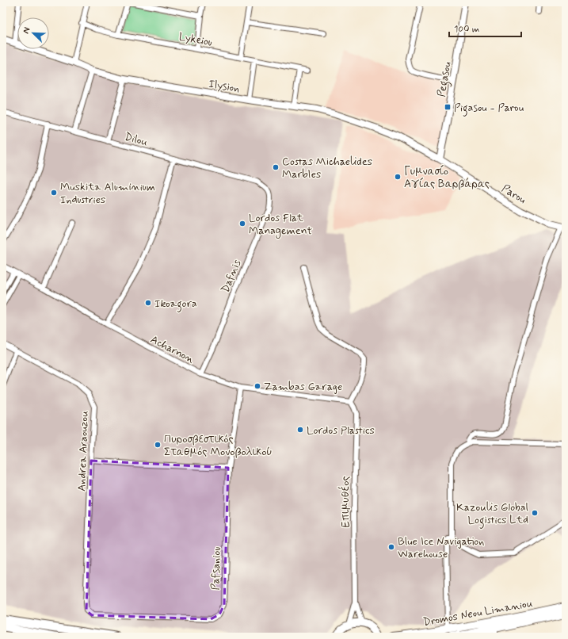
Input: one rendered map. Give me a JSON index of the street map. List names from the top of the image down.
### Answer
{
  "streets": {
    "main road": ["Dromos Neou Limaniou"],
    "street": [
      "Lykeiou",
      "Pegasou",
      "Ilysion",
      "Dilou",
      "Parou",
      "Dafnis",
      "Acharnon",
      "Andrea Araouzou",
      "Επιμυθέος",
      "Pafsaniou"
    ]
  },
  "crossings": [
    ["Pegasou", "Ilysion"],
    ["Pegasou", "Parou"],
    ["Ilysion", "Parou"],
    ["Dilou", "Dafnis"],
    ["Dafnis", "Acharnon"],
    ["Acharnon", "Επιμυθέος"],
    ["Acharnon", "Pafsaniou"],
    ["Andrea Araouzou", "Pafsaniou"]
  ],
  "places": {
    "transit": ["Pigasou - Parou"],
    "other": [
      "Costas Michaelides Marbles",
      "Γυμνασίο Αγίας Βαρβάρας",
      "Muskita Aluminium Industries",
      "Lordos Flat Management",
      "Ikoagora",
      "Zambas Garage",
      "Lordos Plastics",
      "Πυροσβεστικός Σταθμός Μονοβολικού",
      "Kazoulis Global Logistics Ltd",
      "Blue Ice Navigation Warehouse"
    ]
  },
  "scale_bar": "100 m",
  "north": "top left"
}
